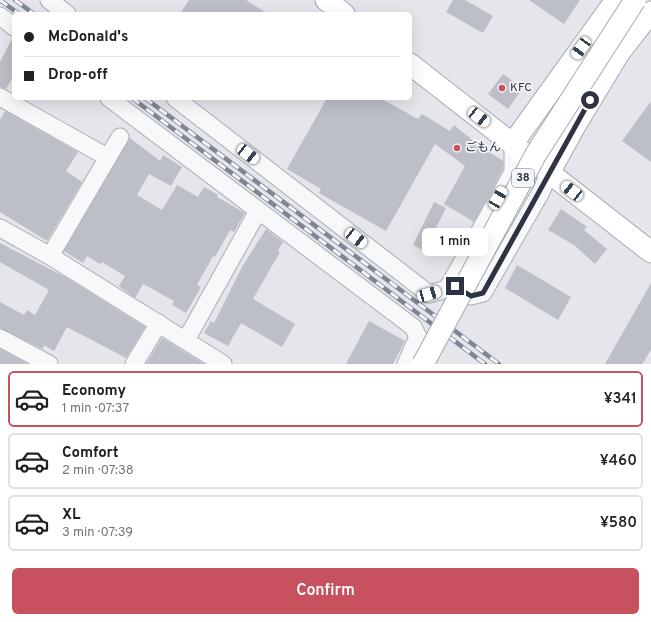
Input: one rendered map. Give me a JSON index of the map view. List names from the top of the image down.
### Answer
{
  "streets": {
    "main road": ["38"]
  },
  "places": ["KFC", "ごもん"],
  "page": {
    "banner": ["McDonald's", "Drop-off"],
    "bubble": "1 min",
    "list": [
      {
        "name": "Economy",
        "note": "1 min · 07:37",
        "value": "¥341"
      },
      {
        "name": "Comfort",
        "note": "2 min · 07:38",
        "value": "¥460"
      },
      {
        "name": "XL",
        "note": "3 min · 07:39",
        "value": "¥580"
      }
    ],
    "buttons": "Confirm"
  }
}
